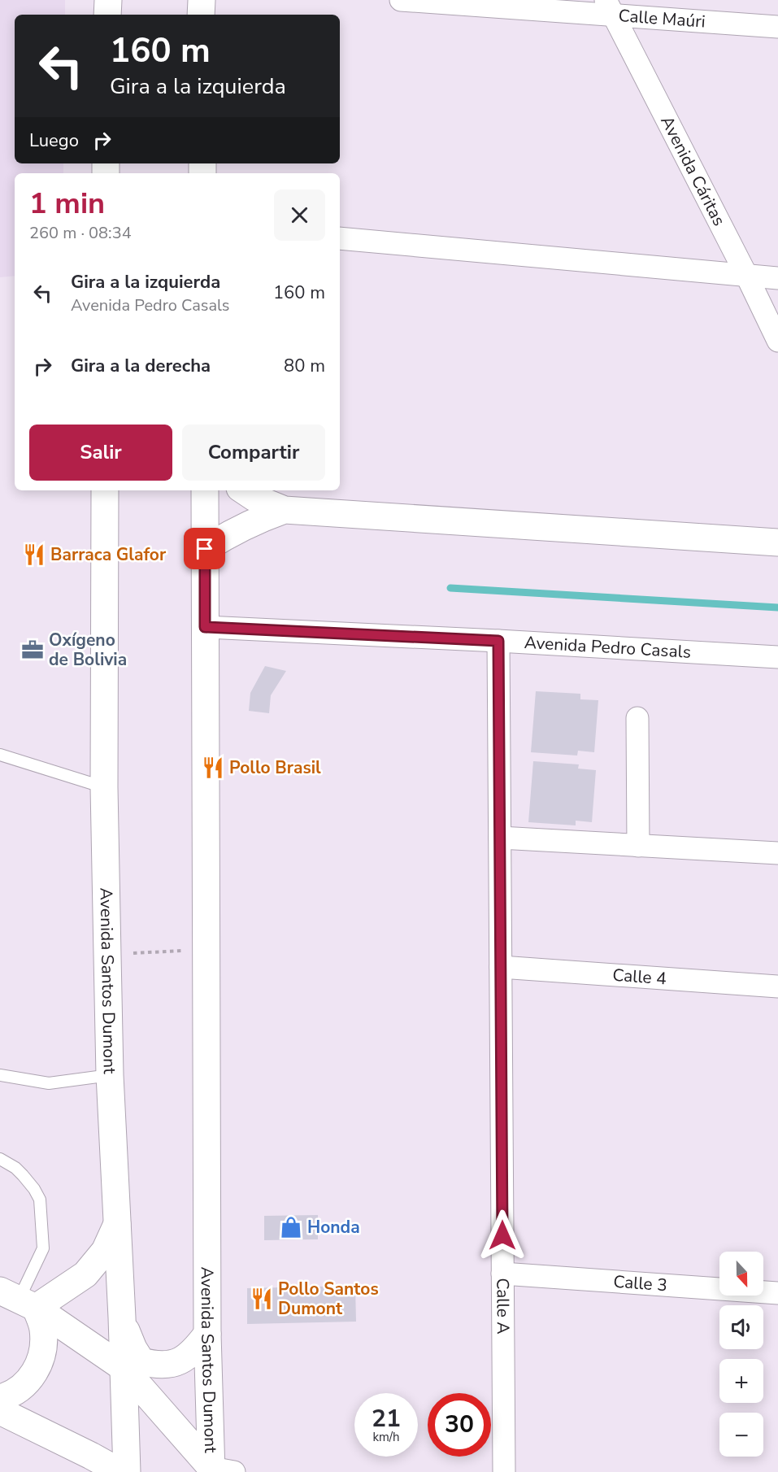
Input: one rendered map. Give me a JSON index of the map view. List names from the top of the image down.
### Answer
{
  "streets": {
    "main road": ["Avenida Santos Dumont"],
    "street": [
      "Calle Maúri",
      "Avenida Cáritas",
      "Avenida Pedro Casals",
      "Calle 4",
      "Calle 3",
      "Calle A"
    ]
  },
  "crossings": [
    ["Calle Maúri", "Avenida Cáritas"],
    ["Avenida Pedro Casals", "Avenida Santos Dumont"],
    ["Avenida Pedro Casals", "Calle A"],
    ["Calle 4", "Calle A"],
    ["Calle 3", "Calle A"]
  ],
  "places": {
    "restaurant": ["Barraca Glafor", "Pollo Brasil", "Pollo Santos Dumont"],
    "office": ["Oxígeno de Bolivia"],
    "shop": ["Honda"]
  },
  "north": "bottom",
  "page": {
    "turn": ["160 m", "Gira a la izquierda"],
    "then": "Luego",
    "heading": ["1 min", "260 m · 08:34"],
    "list": [
      {
        "name": "Gira a la izquierda",
        "note": "Avenida Pedro Casals",
        "value": "160 m"
      },
      {
        "name": "Gira a la derecha",
        "value": "80 m"
      }
    ],
    "buttons": ["Salir", "Compartir"],
    "map_buttons": ["+", "−"],
    "speed": "21 km/h",
    "limit": "30"
  }
}
